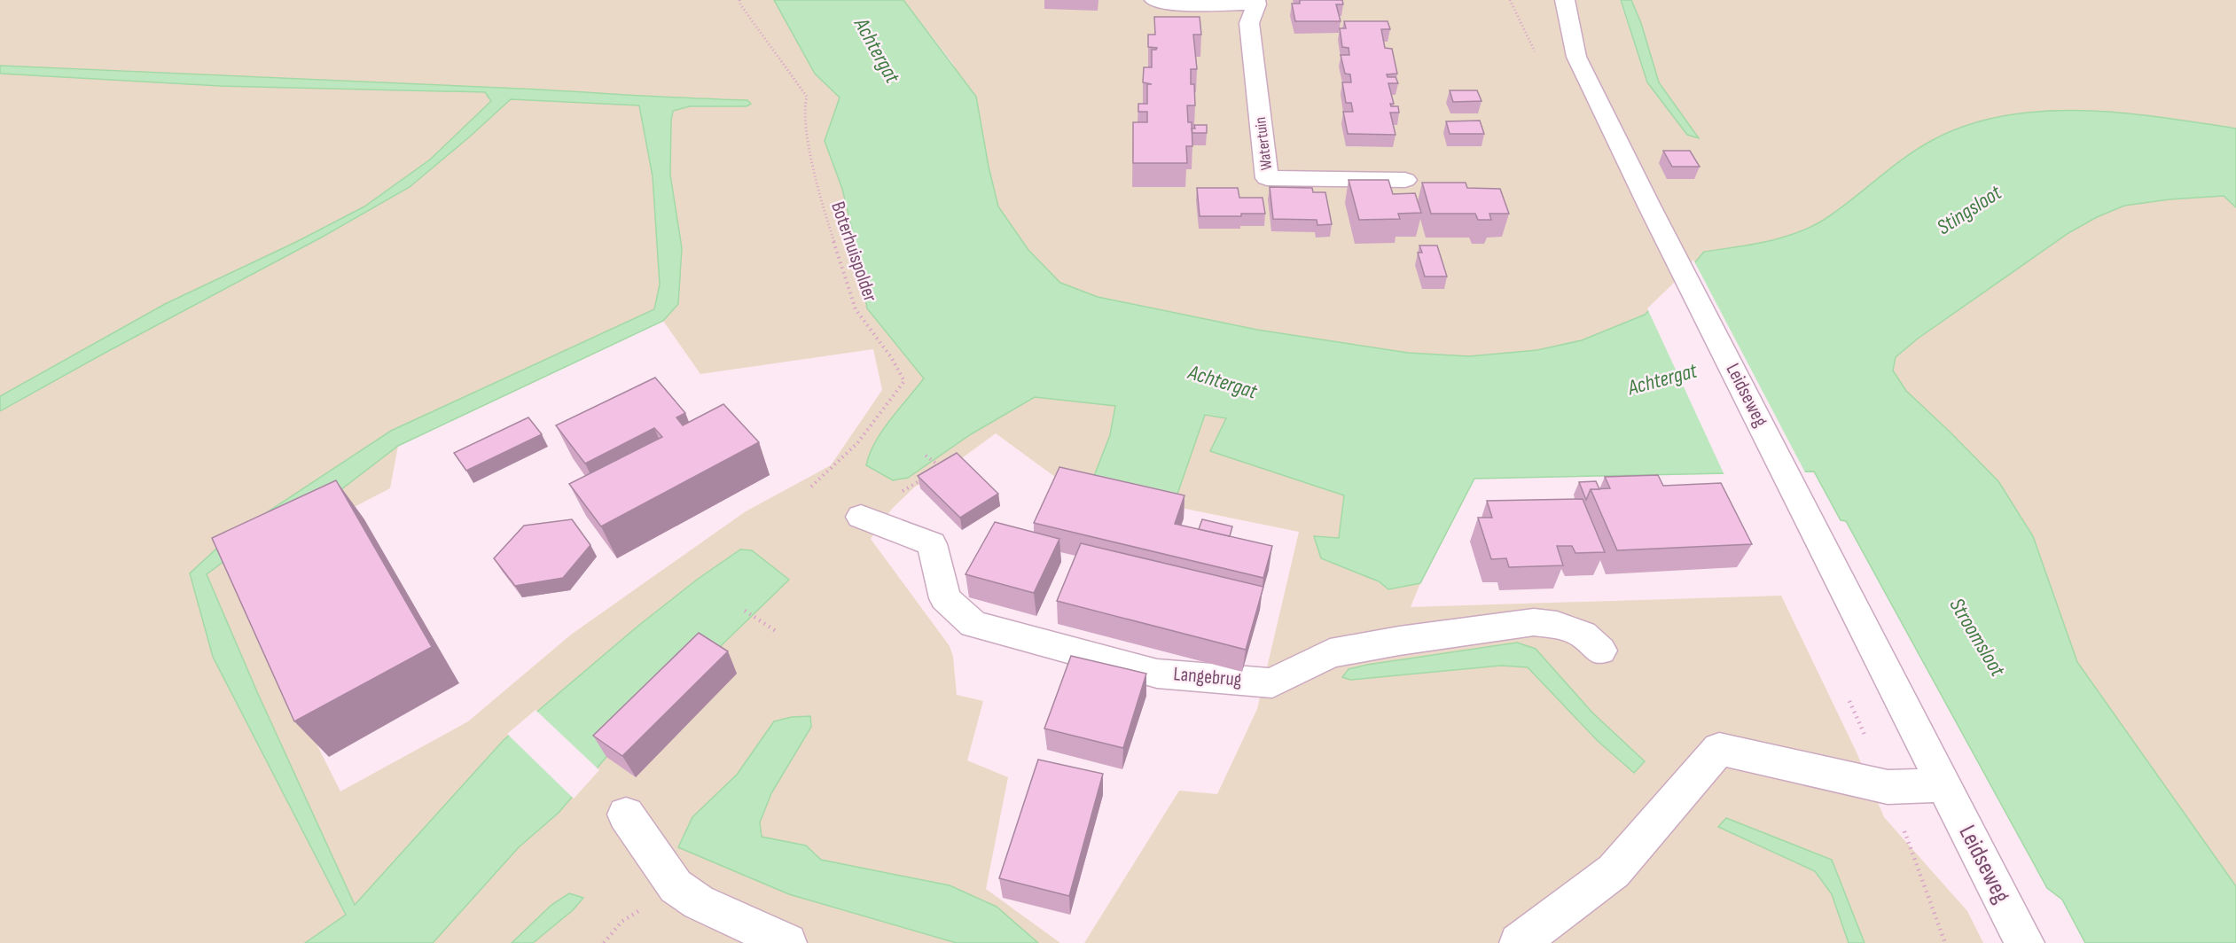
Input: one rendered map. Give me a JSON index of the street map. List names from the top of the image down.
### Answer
{
  "streets": {
    "street": ["Watertuin", "Leidseweg", "Langebrug"],
    "path": ["Boterhuispolder"]
  },
  "water": ["Achtergat", "Stingsloot", "Stroomsloot"]
}
